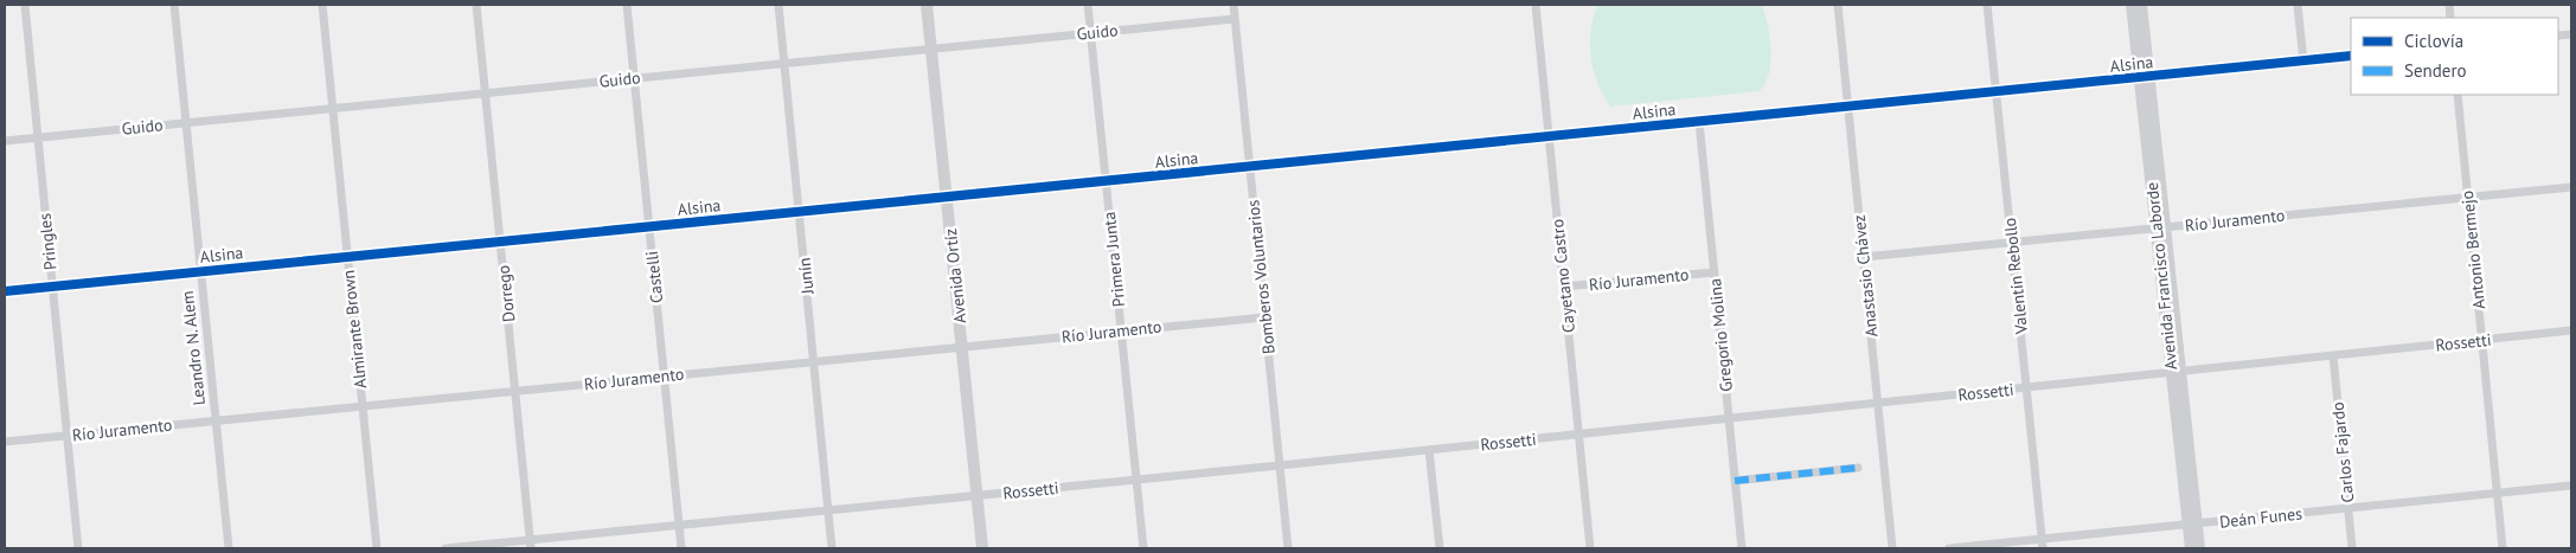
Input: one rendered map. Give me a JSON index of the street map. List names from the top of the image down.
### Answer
{
  "streets": {
    "main road": ["Avenida Ortíz", "Avenida Francisco Laborde"],
    "street": [
      "Guido",
      "Alsina",
      "Río Juramento",
      "Pringles",
      "Antonio Bermejo",
      "Primera Junta",
      "Junín",
      "Cayetano Castro",
      "Anastasio Chávez",
      "Valentín Rebollo",
      "Castelli",
      "Bomberos Voluntarios",
      "Dorrego",
      "Almirante Brown",
      "Gregorio Molina",
      "Rossetti",
      "Leandro N. Alem",
      "Carlos Fajardo",
      "Deán Funes"
    ]
  },
  "crossings": [
    ["Guido", "Pringles"],
    ["Guido", "Primera Junta"],
    ["Guido", "Junín"],
    ["Guido", "Avenida Ortíz"],
    ["Guido", "Castelli"],
    ["Guido", "Bomberos Voluntarios"],
    ["Guido", "Dorrego"],
    ["Guido", "Almirante Brown"],
    ["Guido", "Leandro N. Alem"],
    ["Alsina", "Pringles"],
    ["Alsina", "Primera Junta"],
    ["Alsina", "Junín"],
    ["Alsina", "Avenida Ortíz"],
    ["Alsina", "Cayetano Castro"],
    ["Alsina", "Anastasio Chávez"],
    ["Alsina", "Valentín Rebollo"],
    ["Alsina", "Avenida Francisco Laborde"],
    ["Alsina", "Castelli"],
    ["Alsina", "Bomberos Voluntarios"],
    ["Alsina", "Dorrego"],
    ["Alsina", "Almirante Brown"],
    ["Alsina", "Gregorio Molina"],
    ["Alsina", "Leandro N. Alem"],
    ["Río Juramento", "Pringles"],
    ["Río Juramento", "Antonio Bermejo"],
    ["Río Juramento", "Primera Junta"],
    ["Río Juramento", "Junín"],
    ["Río Juramento", "Avenida Ortíz"],
    ["Río Juramento", "Cayetano Castro"],
    ["Río Juramento", "Anastasio Chávez"],
    ["Río Juramento", "Valentín Rebollo"],
    ["Río Juramento", "Avenida Francisco Laborde"],
    ["Río Juramento", "Castelli"],
    ["Río Juramento", "Bomberos Voluntarios"],
    ["Río Juramento", "Dorrego"],
    ["Río Juramento", "Almirante Brown"],
    ["Río Juramento", "Gregorio Molina"],
    ["Río Juramento", "Leandro N. Alem"],
    ["Antonio Bermejo", "Rossetti"],
    ["Antonio Bermejo", "Deán Funes"],
    ["Primera Junta", "Rossetti"],
    ["Junín", "Rossetti"],
    ["Avenida Ortíz", "Rossetti"],
    ["Cayetano Castro", "Rossetti"],
    ["Anastasio Chávez", "Rossetti"],
    ["Valentín Rebollo", "Rossetti"],
    ["Valentín Rebollo", "Deán Funes"],
    ["Avenida Francisco Laborde", "Rossetti"],
    ["Avenida Francisco Laborde", "Deán Funes"],
    ["Castelli", "Rossetti"],
    ["Bomberos Voluntarios", "Rossetti"],
    ["Dorrego", "Rossetti"],
    ["Gregorio Molina", "Rossetti"],
    ["Rossetti", "Carlos Fajardo"],
    ["Carlos Fajardo", "Deán Funes"]
  ],
  "legend": ["Ciclovía", "Sendero"]
}
